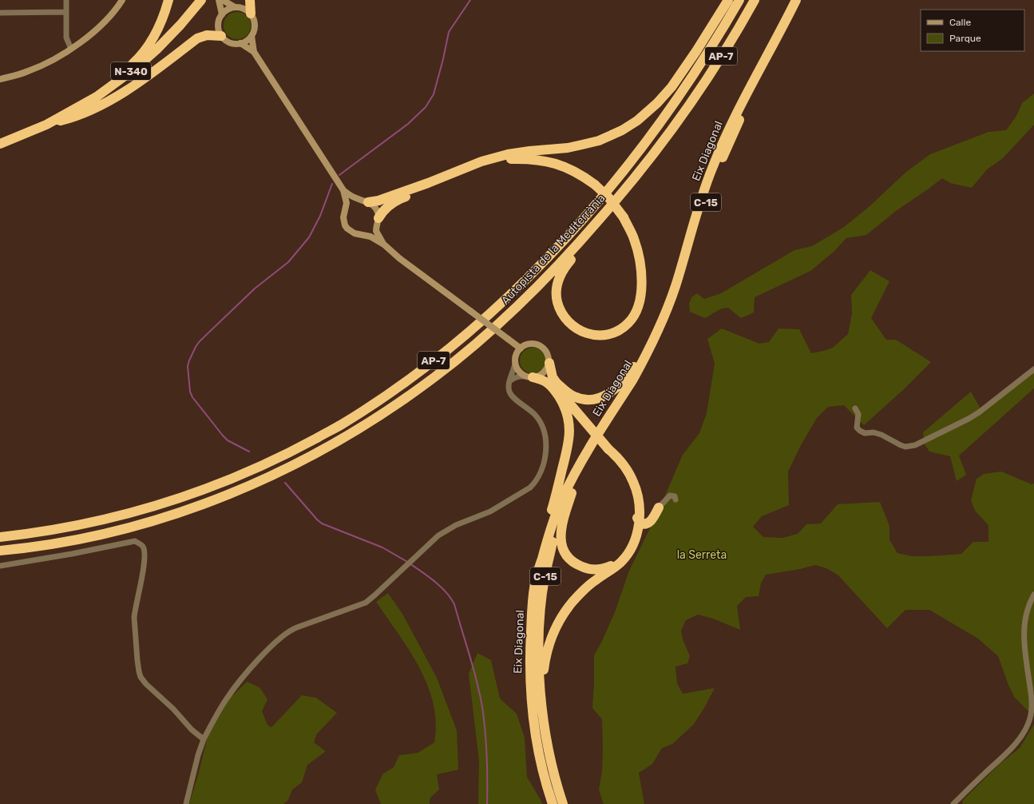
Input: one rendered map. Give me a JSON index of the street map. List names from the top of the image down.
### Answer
{
  "streets": {
    "highway": [
      "AP-7",
      "N-340",
      "Eix Diagonal",
      "C-15",
      "Autopista de la Mediterrània"
    ]
  },
  "parks": ["la Serreta"],
  "legend": ["Calle", "Parque"]
}
